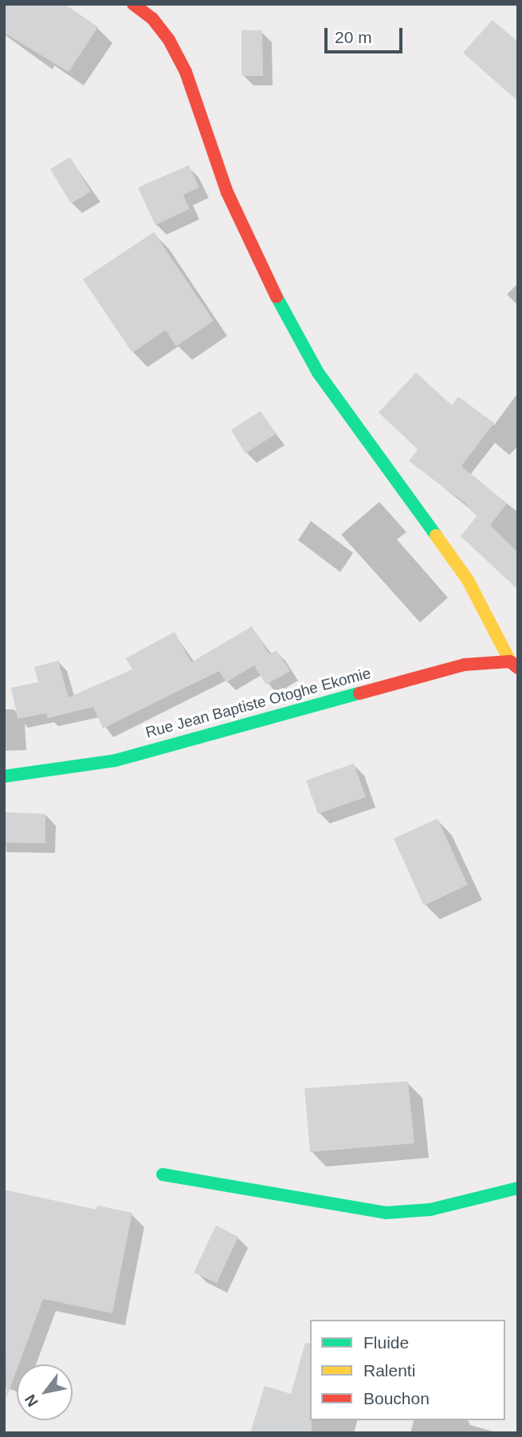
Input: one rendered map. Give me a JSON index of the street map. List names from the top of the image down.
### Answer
{
  "streets": {
    "street": ["Rue Jean Baptiste Otoghe Ekomie"]
  },
  "legend": ["Fluide", "Ralenti", "Bouchon"],
  "scale_bar": "20 m",
  "north": "bottom left"
}
